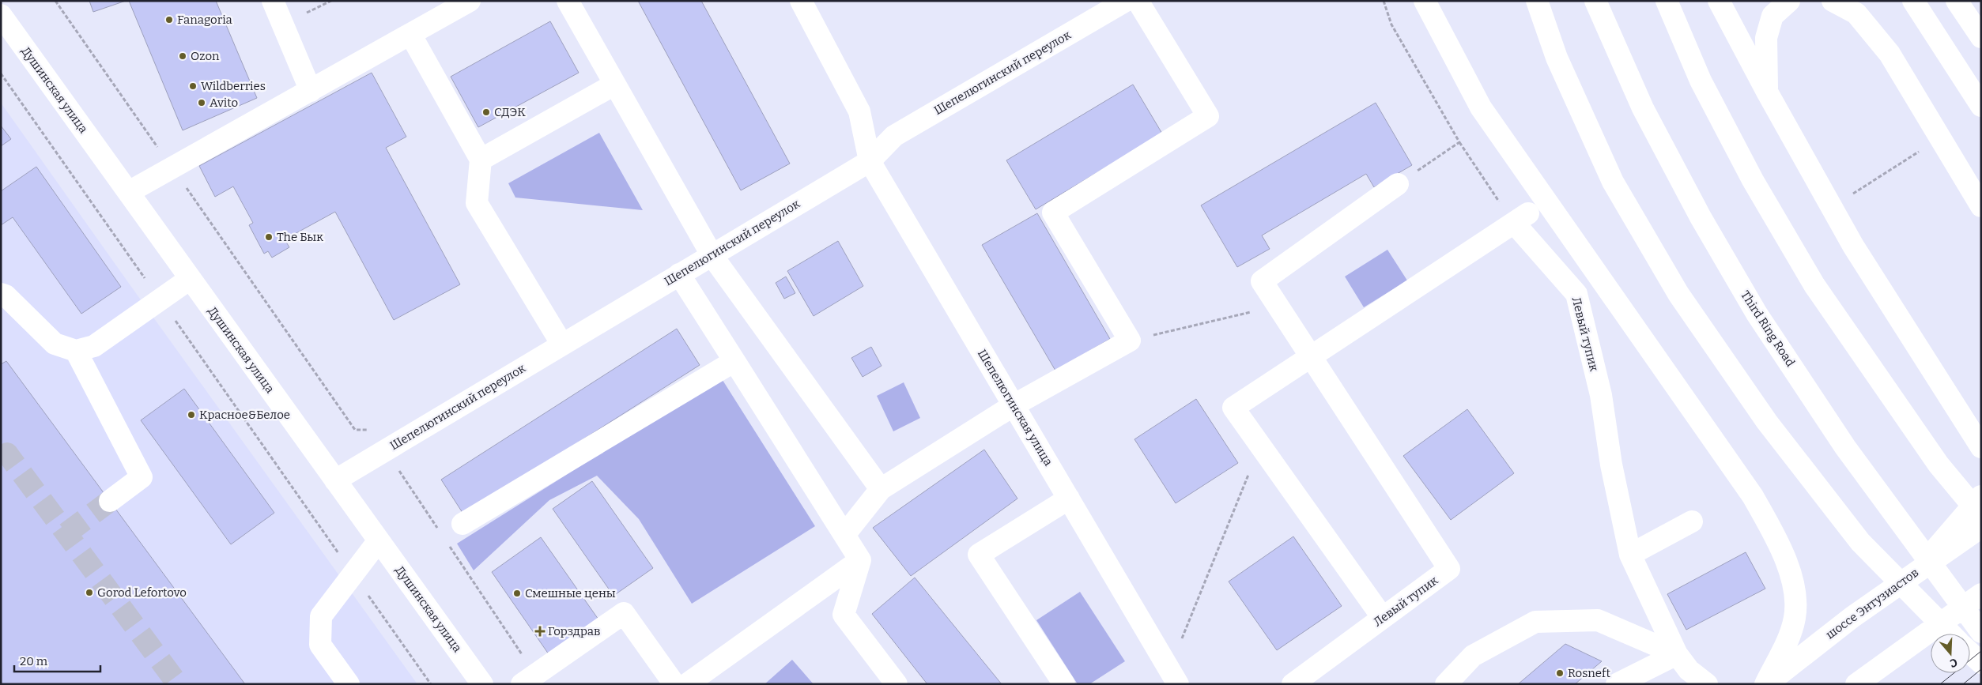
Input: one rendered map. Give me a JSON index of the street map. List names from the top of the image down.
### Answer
{
  "streets": {
    "main road": [
      "Шепелюгинский переулок",
      "Душинская улица",
      "Third Ring Road",
      "Левый тупик",
      "Шепелюгинская улица",
      "шоссе Энтузиастов"
    ]
  },
  "crossings": [
    ["Шепелюгинский переулок", "Душинская улица"],
    ["Шепелюгинский переулок", "Шепелюгинская улица"]
  ],
  "places": {
    "other": [
      "Fanagoria",
      "Ozon",
      "Wildberries",
      "Avito",
      "СДЭК",
      "The Бык",
      "Красное&Белое",
      "Gorod Lefortovo",
      "Смешные цены",
      "Rosneft"
    ],
    "health": ["Горздрав"]
  },
  "scale_bar": "20 m",
  "north": "bottom"
}
